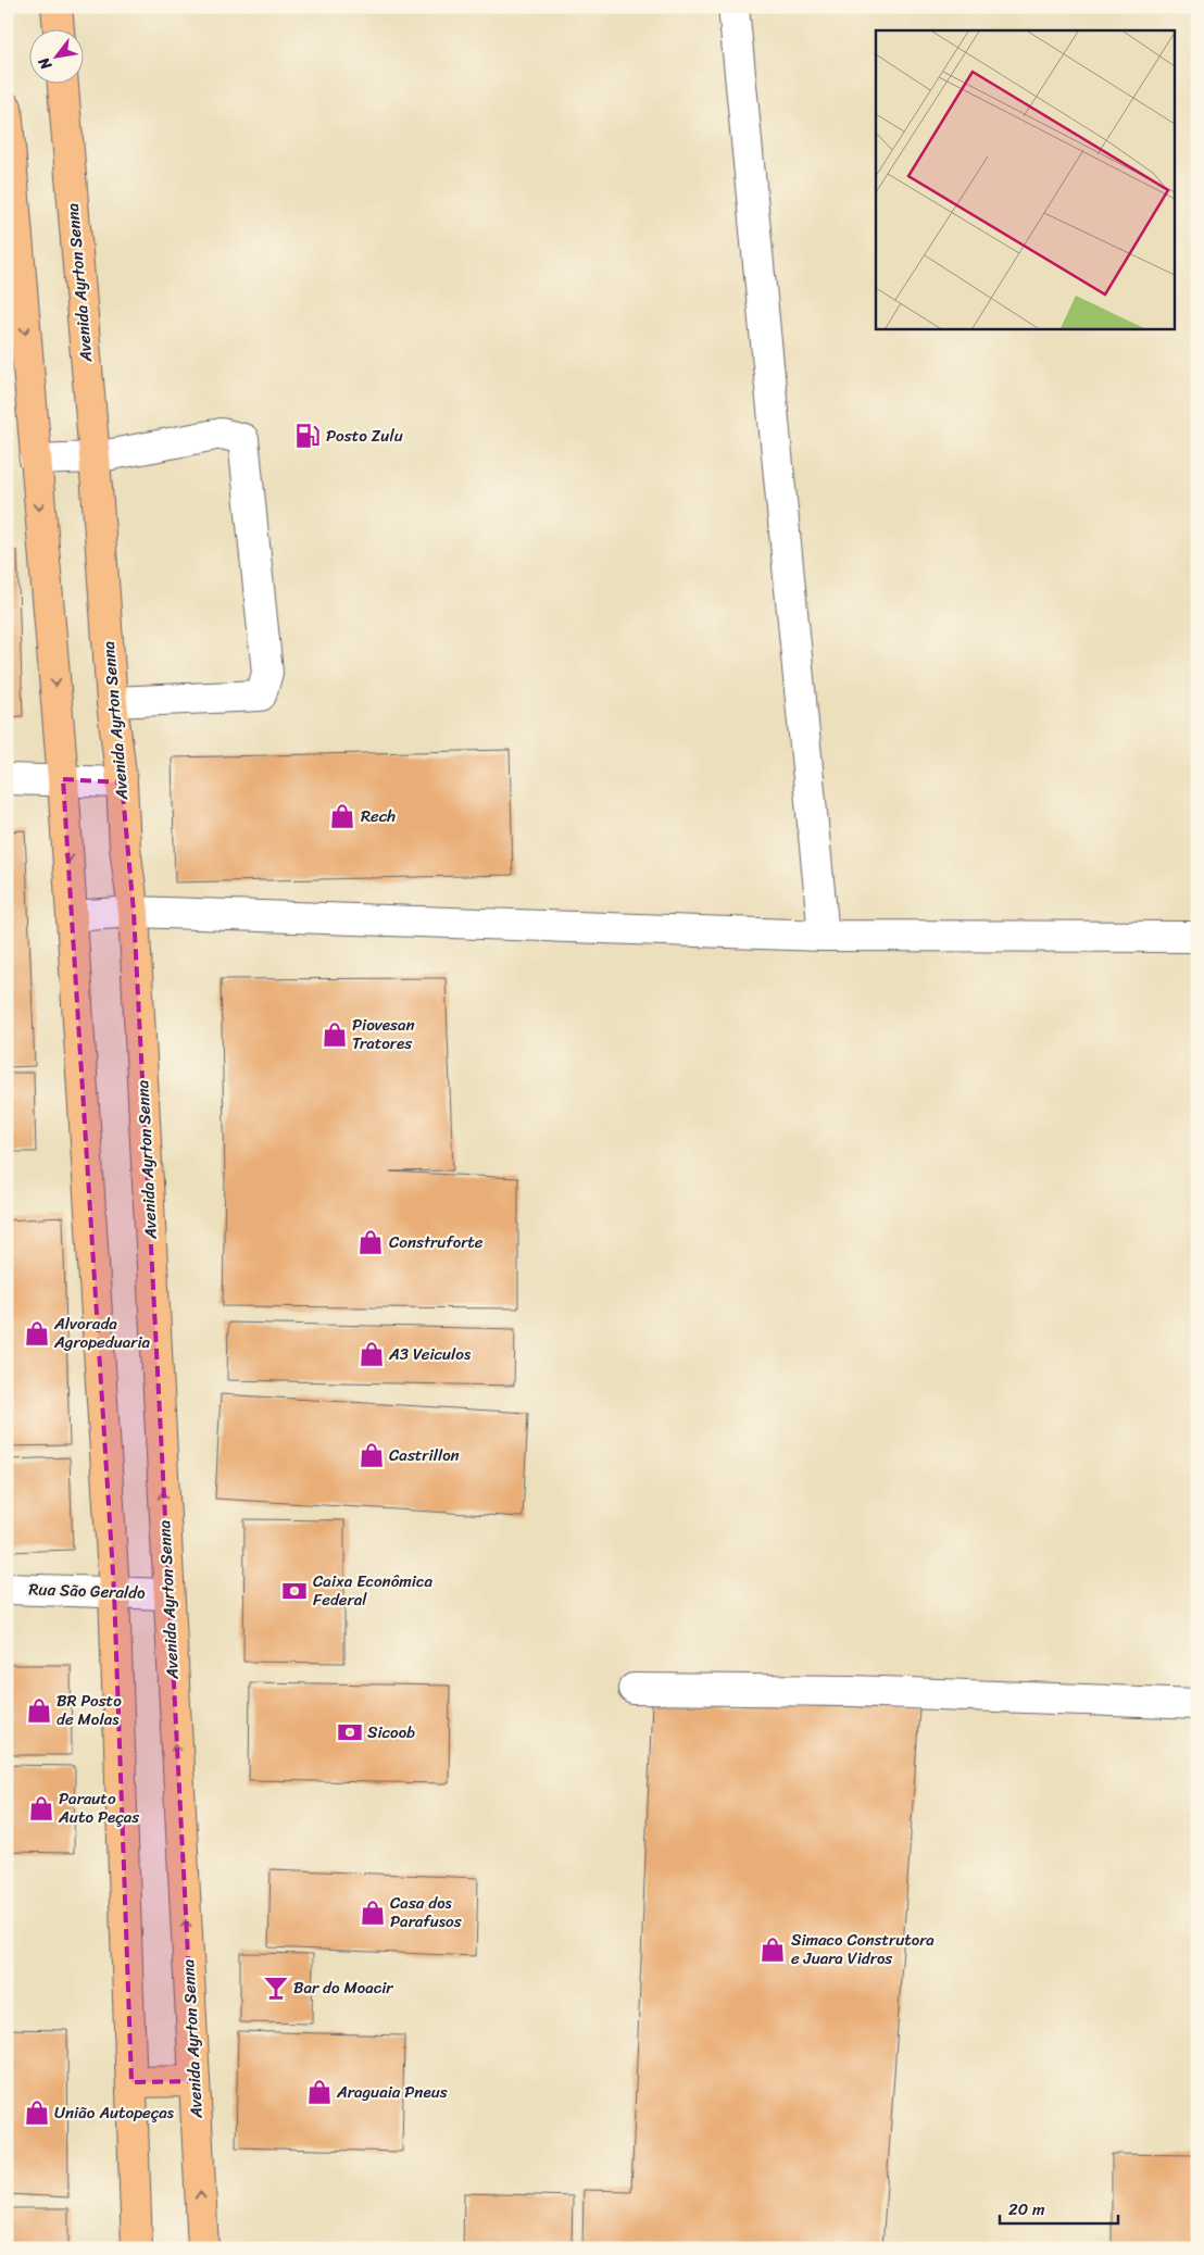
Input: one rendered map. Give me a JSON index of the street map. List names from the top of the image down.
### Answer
{
  "streets": {
    "main road": ["Avenida Ayrton Senna"],
    "street": ["Rua São Geraldo"]
  },
  "crossings": [
    ["Avenida Ayrton Senna", "Rua São Geraldo"]
  ],
  "places": {
    "fuel station": ["Posto Zulu"],
    "shop": [
      "Rech",
      "Piovesan Tratores",
      "Construforte",
      "Alvorada Agropeduaria",
      "A3 Veiculos",
      "Castrillon",
      "BR Posto de Molas",
      "Parauto Auto Peças",
      "Casa dos Parafusos",
      "Simaco Construtora e Juara Vidros",
      "Araguaia Pneus",
      "União Autopeças"
    ],
    "bank": ["Caixa Econômica Federal", "Sicoob"],
    "bar": ["Bar do Moacir"]
  },
  "scale_bar": "20 m",
  "north": "bottom left"
}
